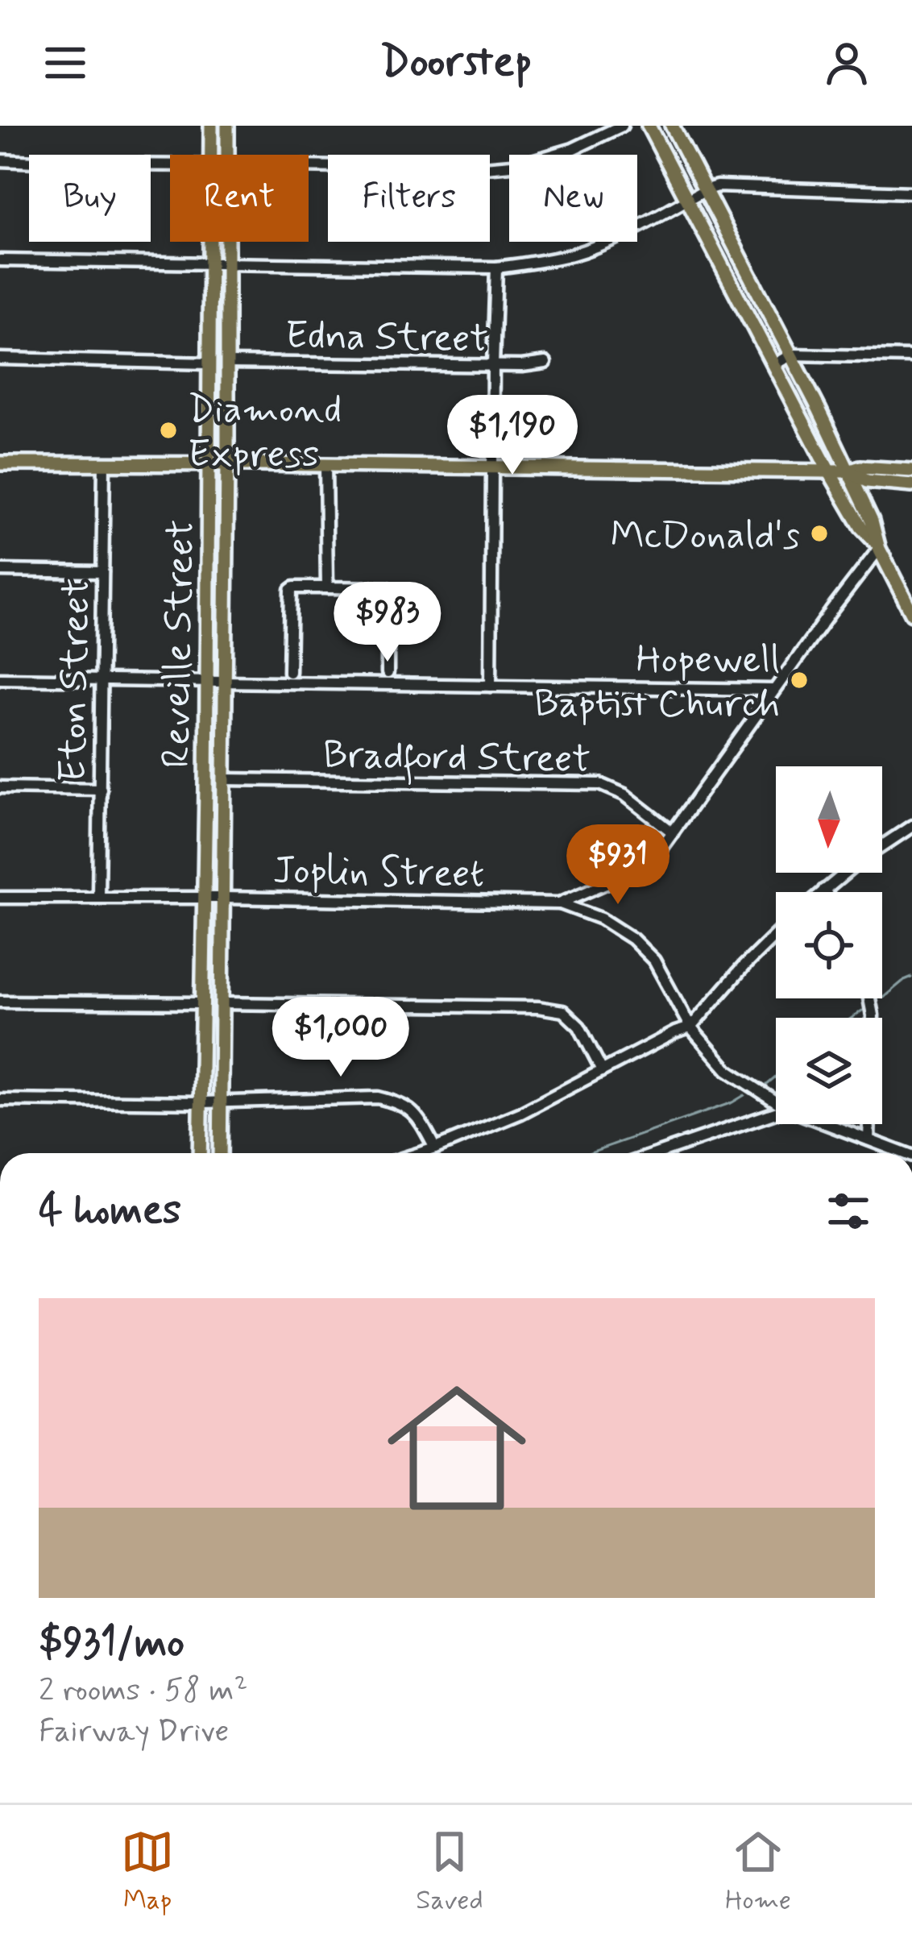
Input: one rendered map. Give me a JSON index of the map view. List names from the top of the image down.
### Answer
{
  "streets": {
    "main road": ["Reveille Street"],
    "street": [
      "Edna Street",
      "Eton Street",
      "Bradford Street",
      "Joplin Street"
    ]
  },
  "crossings": [
    ["Edna Street", "Reveille Street"],
    ["Reveille Street", "Bradford Street"],
    ["Reveille Street", "Joplin Street"],
    ["Eton Street", "Joplin Street"],
    ["Bradford Street", "Joplin Street"]
  ],
  "places": ["Diamond Express", "McDonald's", "Hopewell Baptist Church"],
  "north": "bottom",
  "page": {
    "header": "Doorstep",
    "chip": [
      "Buy",
      "Rent",
      "Filters",
      "New"
    ],
    "price": [
      "$1,190",
      "$983",
      "$931",
      "$1,000"
    ],
    "heading": "4 homes",
    "list": [
      {
        "name": "$931/mo",
        "note": "2 rooms · 58 m² · Fairway Drive"
      }
    ],
    "tabs": ["Map", "Saved", "Home"]
  }
}
